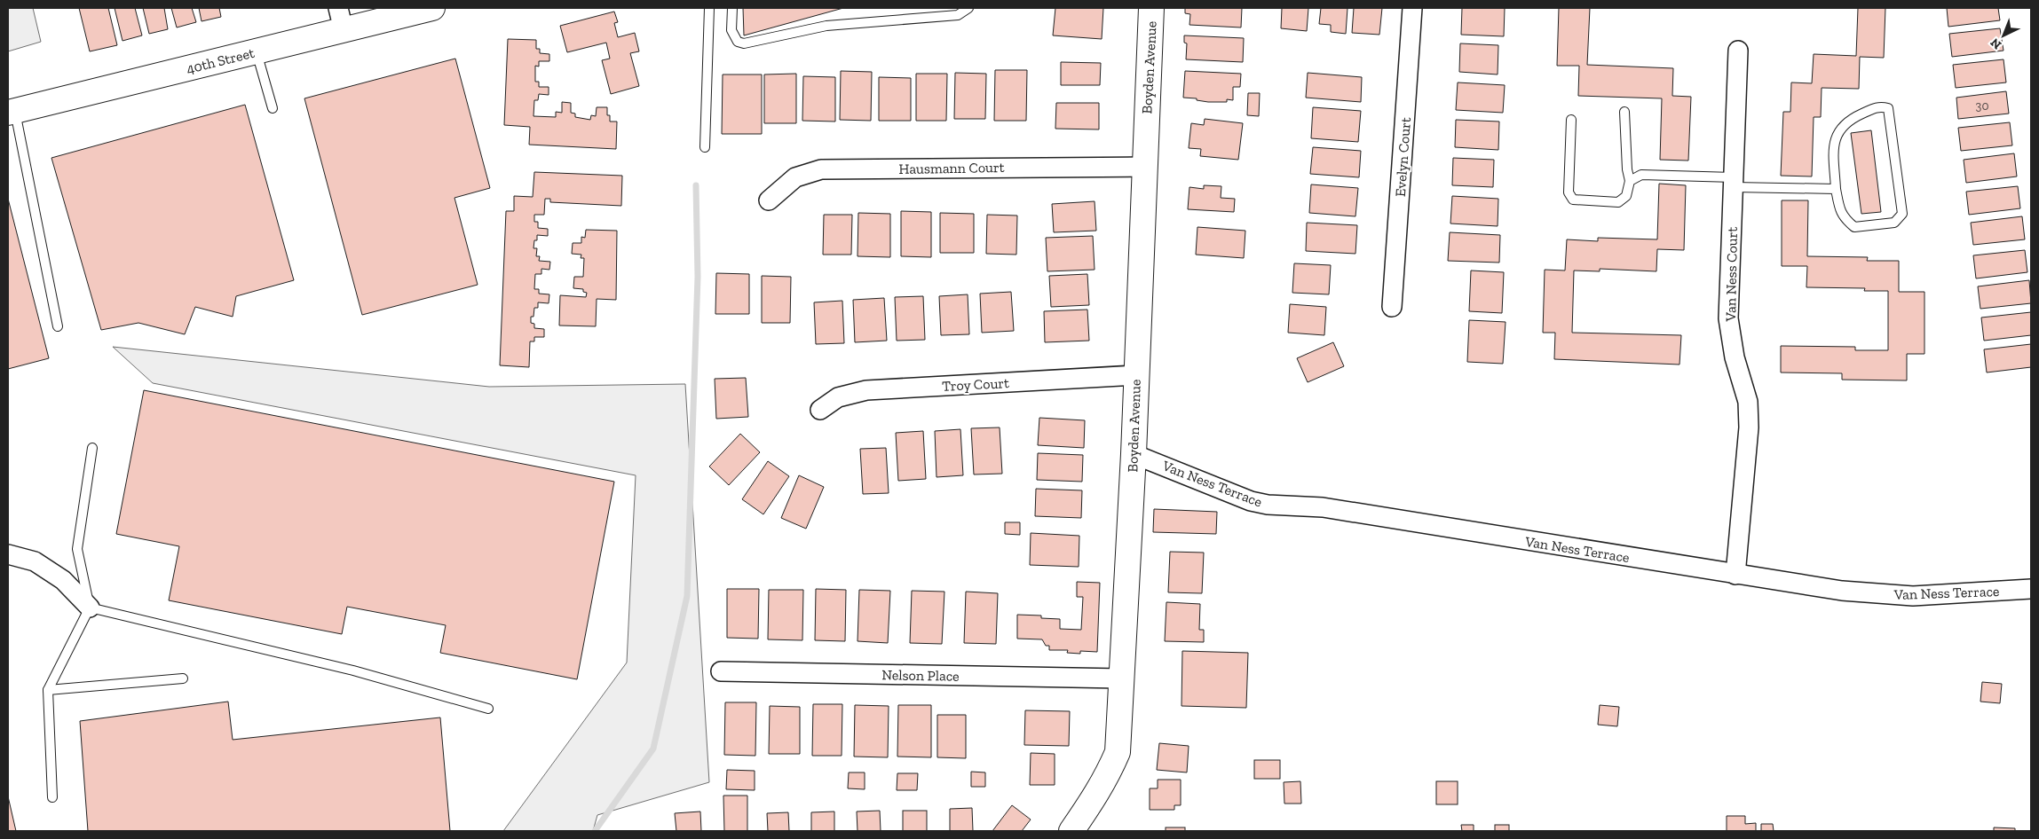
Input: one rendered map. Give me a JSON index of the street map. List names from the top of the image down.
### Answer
{
  "streets": {
    "street": [
      "40th Street",
      "Boyden Avenue",
      "Evelyn Court",
      "Hausmann Court",
      "Van Ness Court",
      "Troy Court",
      "Van Ness Terrace",
      "Nelson Place"
    ]
  },
  "crossings": [
    ["Boyden Avenue", "Hausmann Court"],
    ["Boyden Avenue", "Troy Court"],
    ["Boyden Avenue", "Van Ness Terrace"],
    ["Boyden Avenue", "Nelson Place"],
    ["Van Ness Court", "Van Ness Terrace"]
  ],
  "house_numbers": ["30"],
  "north": "bottom left"
}
